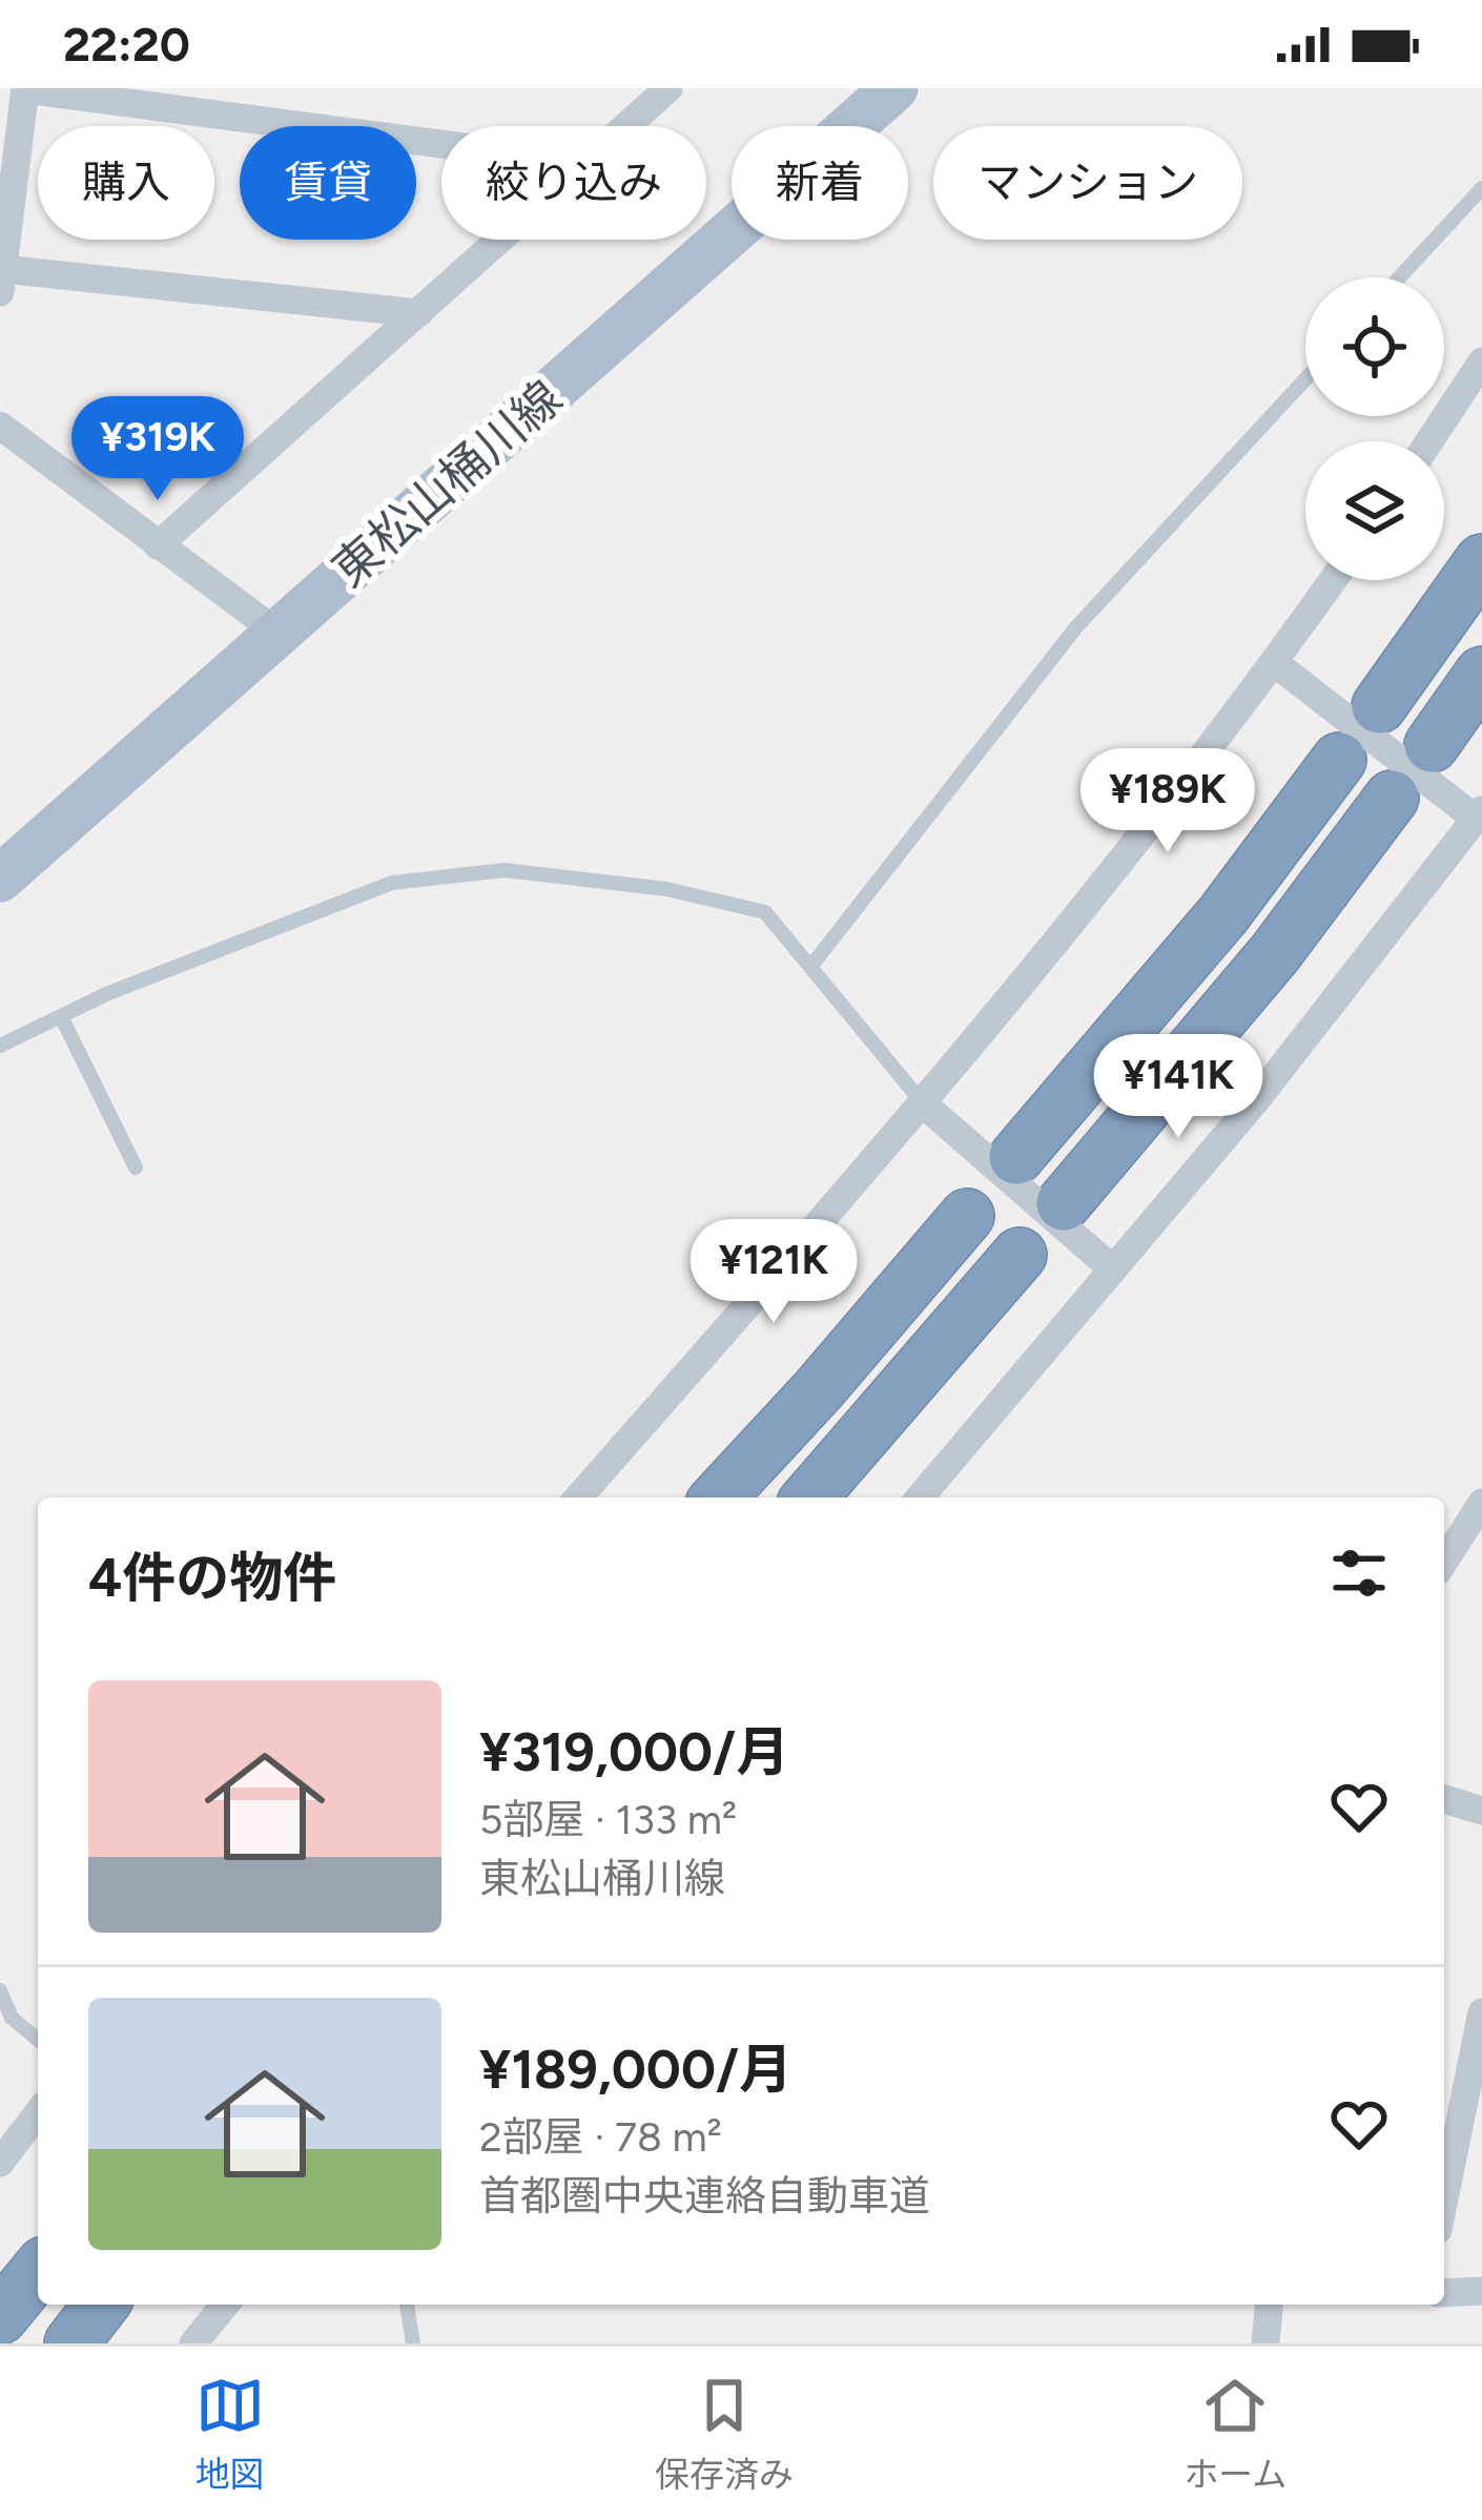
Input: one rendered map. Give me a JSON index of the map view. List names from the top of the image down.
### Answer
{
  "streets": {
    "main road": ["東松山桶川線"]
  },
  "page": {
    "status": "22:20",
    "chip": [
      "購入",
      "賃貸",
      "絞り込み",
      "新着",
      "マンション"
    ],
    "price": [
      "¥319K",
      "¥189K",
      "¥141K",
      "¥121K"
    ],
    "heading": "4件の物件",
    "list": [
      {
        "name": "¥319,000/月",
        "note": "5部屋 · 133 m² · 東松山桶川線"
      },
      {
        "name": "¥189,000/月",
        "note": "2部屋 · 78 m² · 首都圏中央連絡自動車道"
      }
    ],
    "tabs": ["地図", "保存済み", "ホーム"]
  }
}
